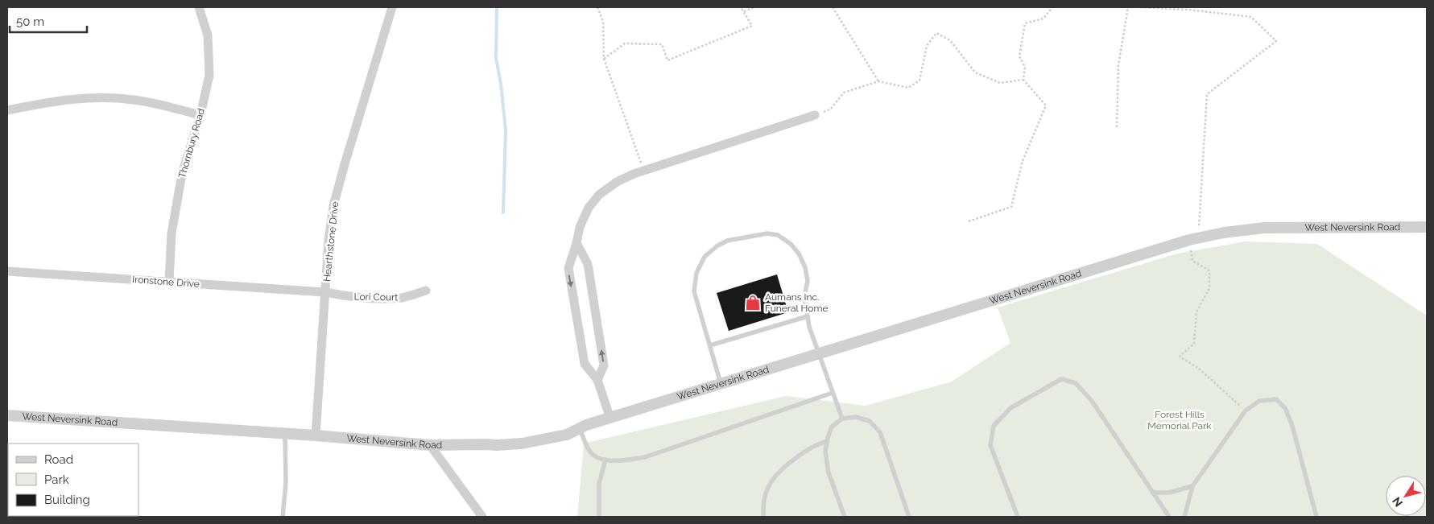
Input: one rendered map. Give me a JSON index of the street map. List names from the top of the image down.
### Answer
{
  "streets": {
    "street": [
      "Thornbury Road",
      "West Neversink Road",
      "Hearthstone Drive",
      "Ironstone Drive",
      "Lori Court"
    ]
  },
  "crossings": [
    ["Thornbury Road", "Ironstone Drive"],
    ["West Neversink Road", "Hearthstone Drive"],
    ["Hearthstone Drive", "Ironstone Drive"],
    ["Hearthstone Drive", "Lori Court"],
    ["Ironstone Drive", "Lori Court"]
  ],
  "parks": ["Forest Hills Memorial Park"],
  "places": {
    "shop": ["Aumans Inc. Funeral Home"]
  },
  "legend": ["Road", "Park", "Building"],
  "scale_bar": "50 m",
  "north": "bottom left"
}
